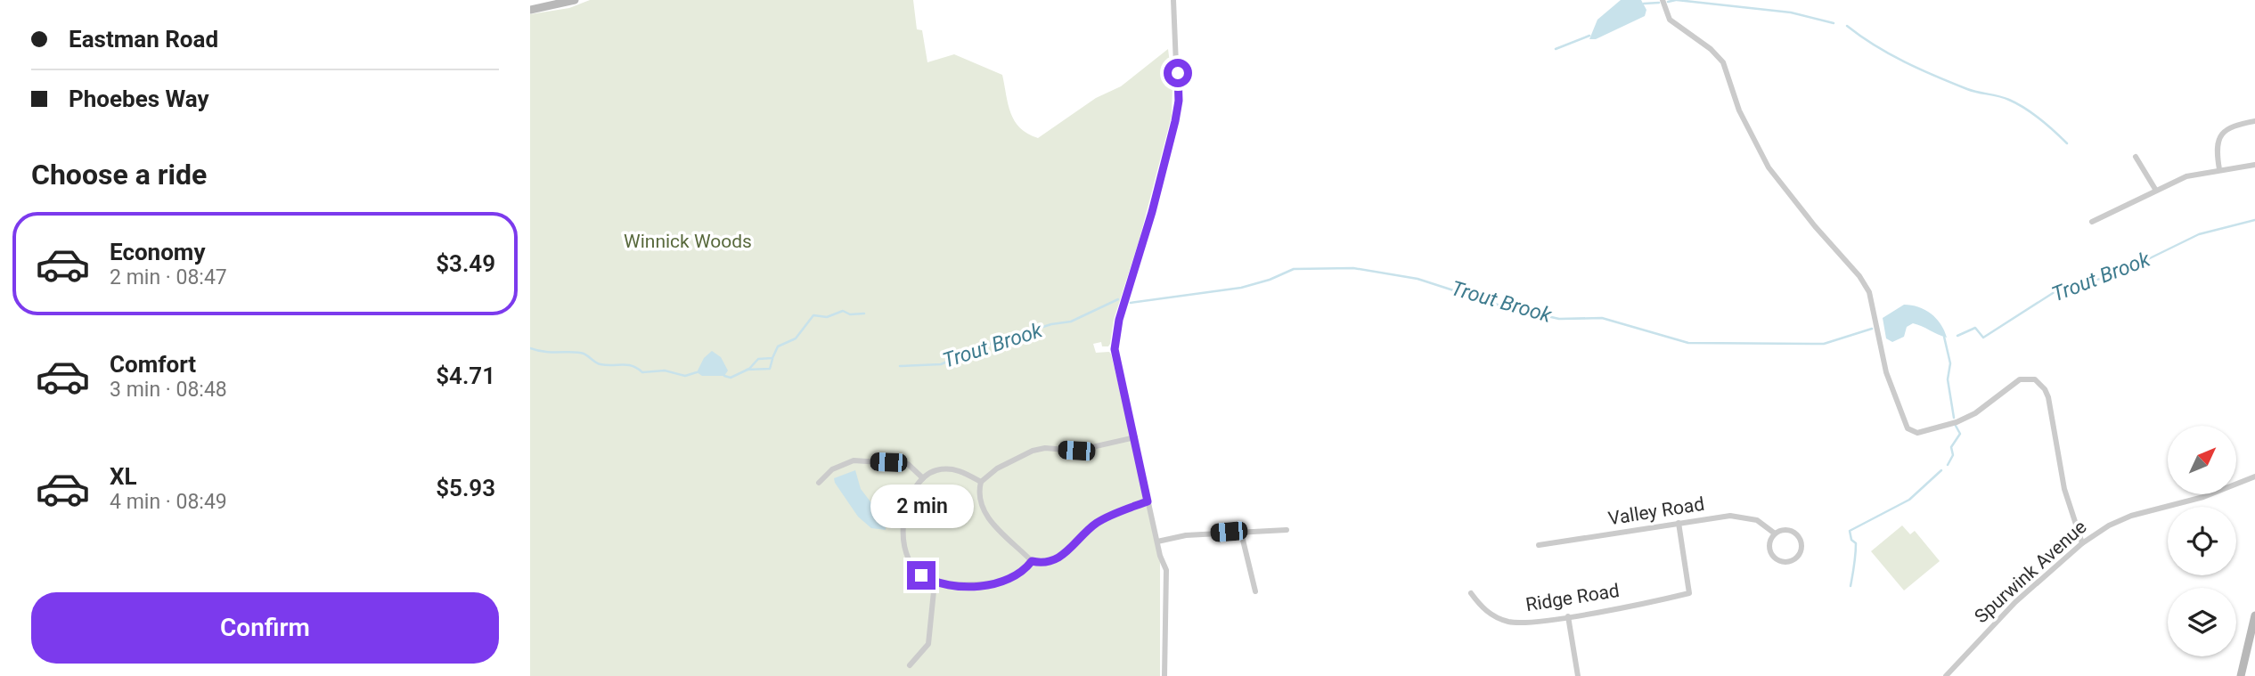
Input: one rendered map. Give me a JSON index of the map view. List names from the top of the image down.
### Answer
{
  "streets": {
    "street": ["Valley Road", "Spurwink Avenue", "Ridge Road"]
  },
  "crossings": [
    ["Valley Road", "Ridge Road"]
  ],
  "water": ["Trout Brook"],
  "parks": ["Winnick Woods"],
  "north": "top right",
  "page": {
    "banner": ["Eastman Road", "Phoebes Way"],
    "heading": "Choose a ride",
    "list": [
      {
        "name": "Economy",
        "note": "2 min · 08:47",
        "value": "$3.49"
      },
      {
        "name": "Comfort",
        "note": "3 min · 08:48",
        "value": "$4.71"
      },
      {
        "name": "XL",
        "note": "4 min · 08:49",
        "value": "$5.93"
      }
    ],
    "bubble": "2 min",
    "buttons": "Confirm"
  }
}
